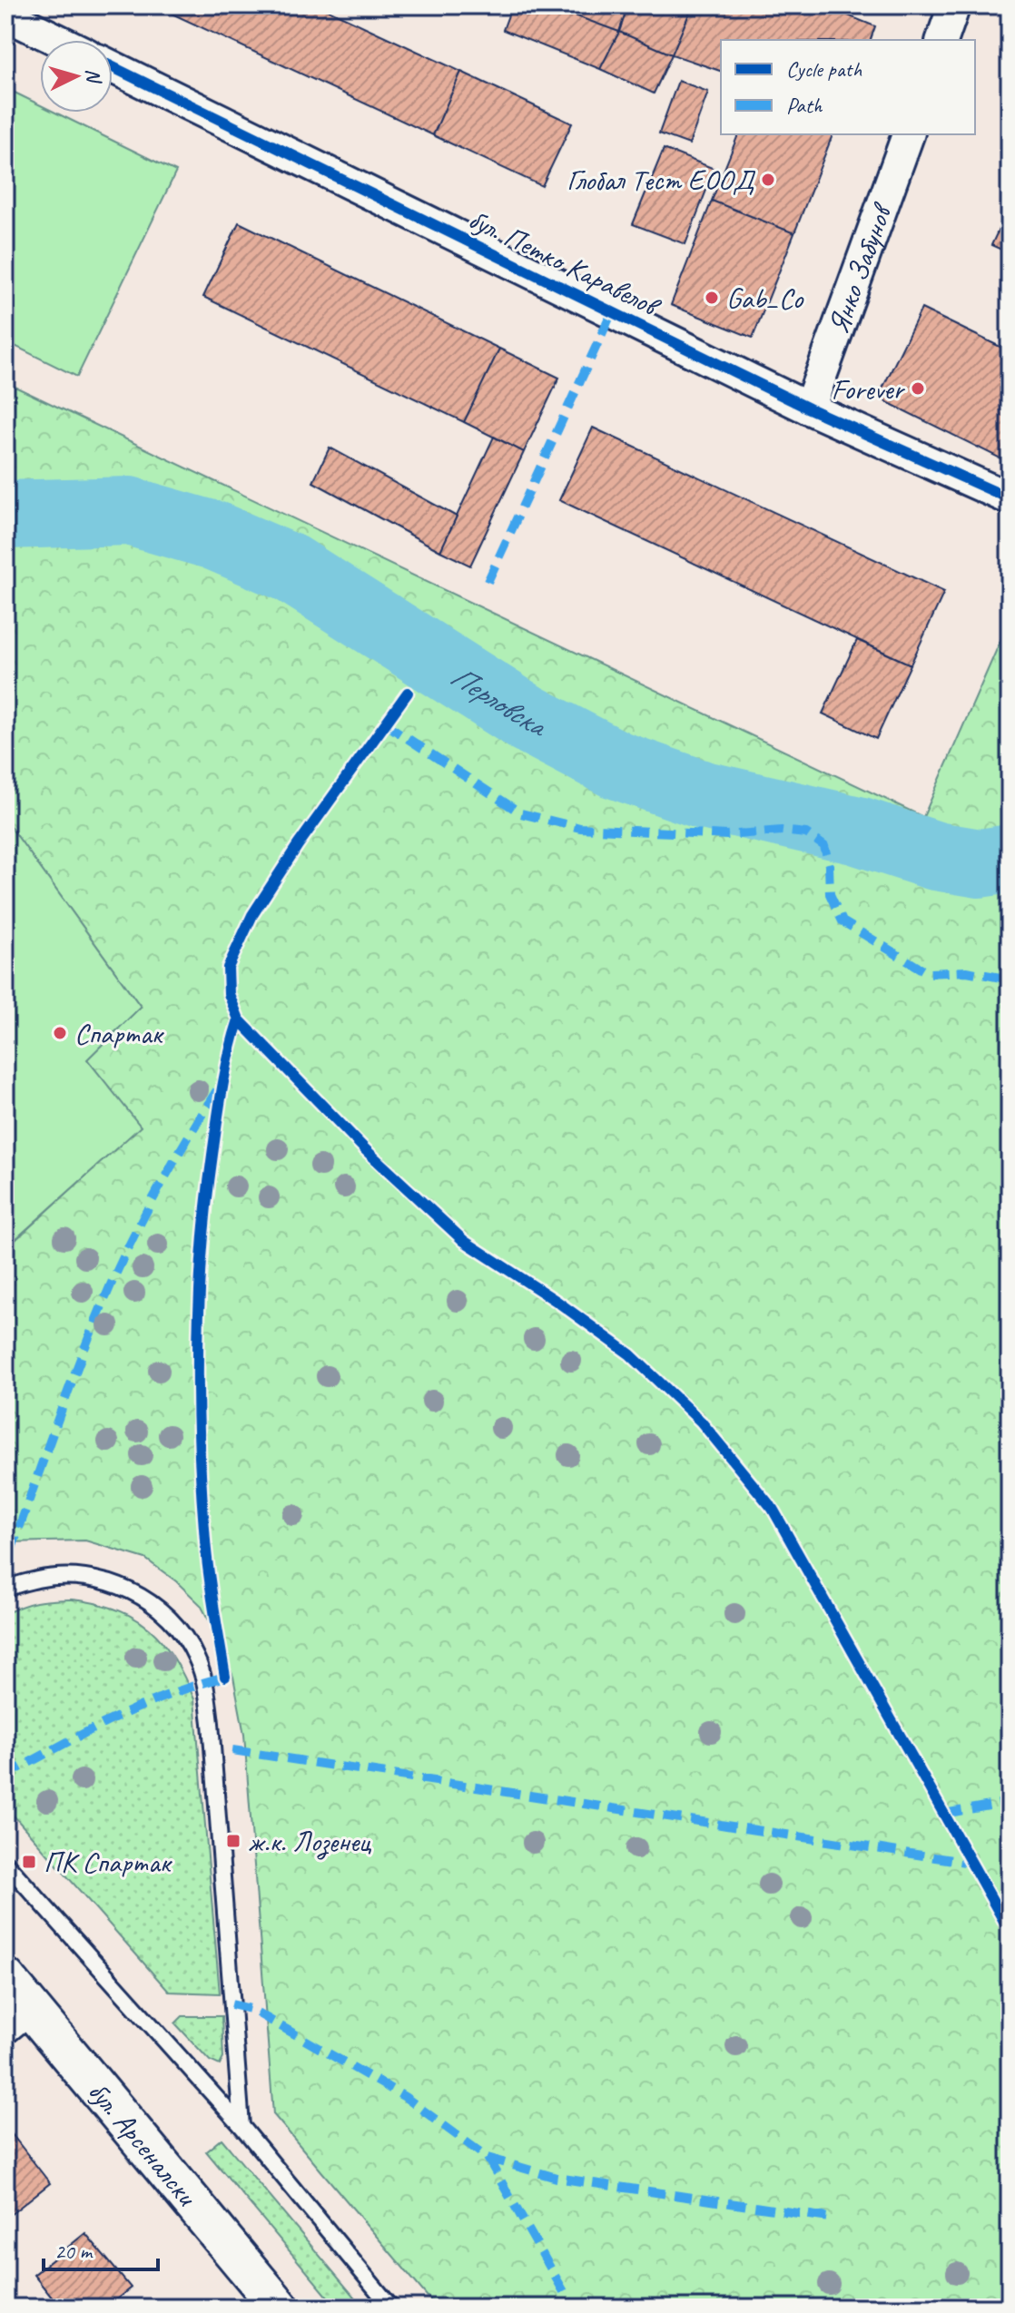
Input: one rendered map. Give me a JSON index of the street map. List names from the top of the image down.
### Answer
{
  "streets": {
    "street": ["бул. Петко Каравелов", "Янко Забунов", "бул. Арсеналски"]
  },
  "crossings": [
    ["бул. Петко Каравелов", "Янко Забунов"]
  ],
  "water": ["Перловска"],
  "places": {
    "other": [
      "Глобал Тест ЕООД",
      "Gab_Co",
      "Forever",
      "Спартак"
    ],
    "transit": ["ж.к. Лозенец", "ПК Спартак"]
  },
  "legend": ["Cycle path", "Path"],
  "scale_bar": "20 m",
  "north": "right"
}
